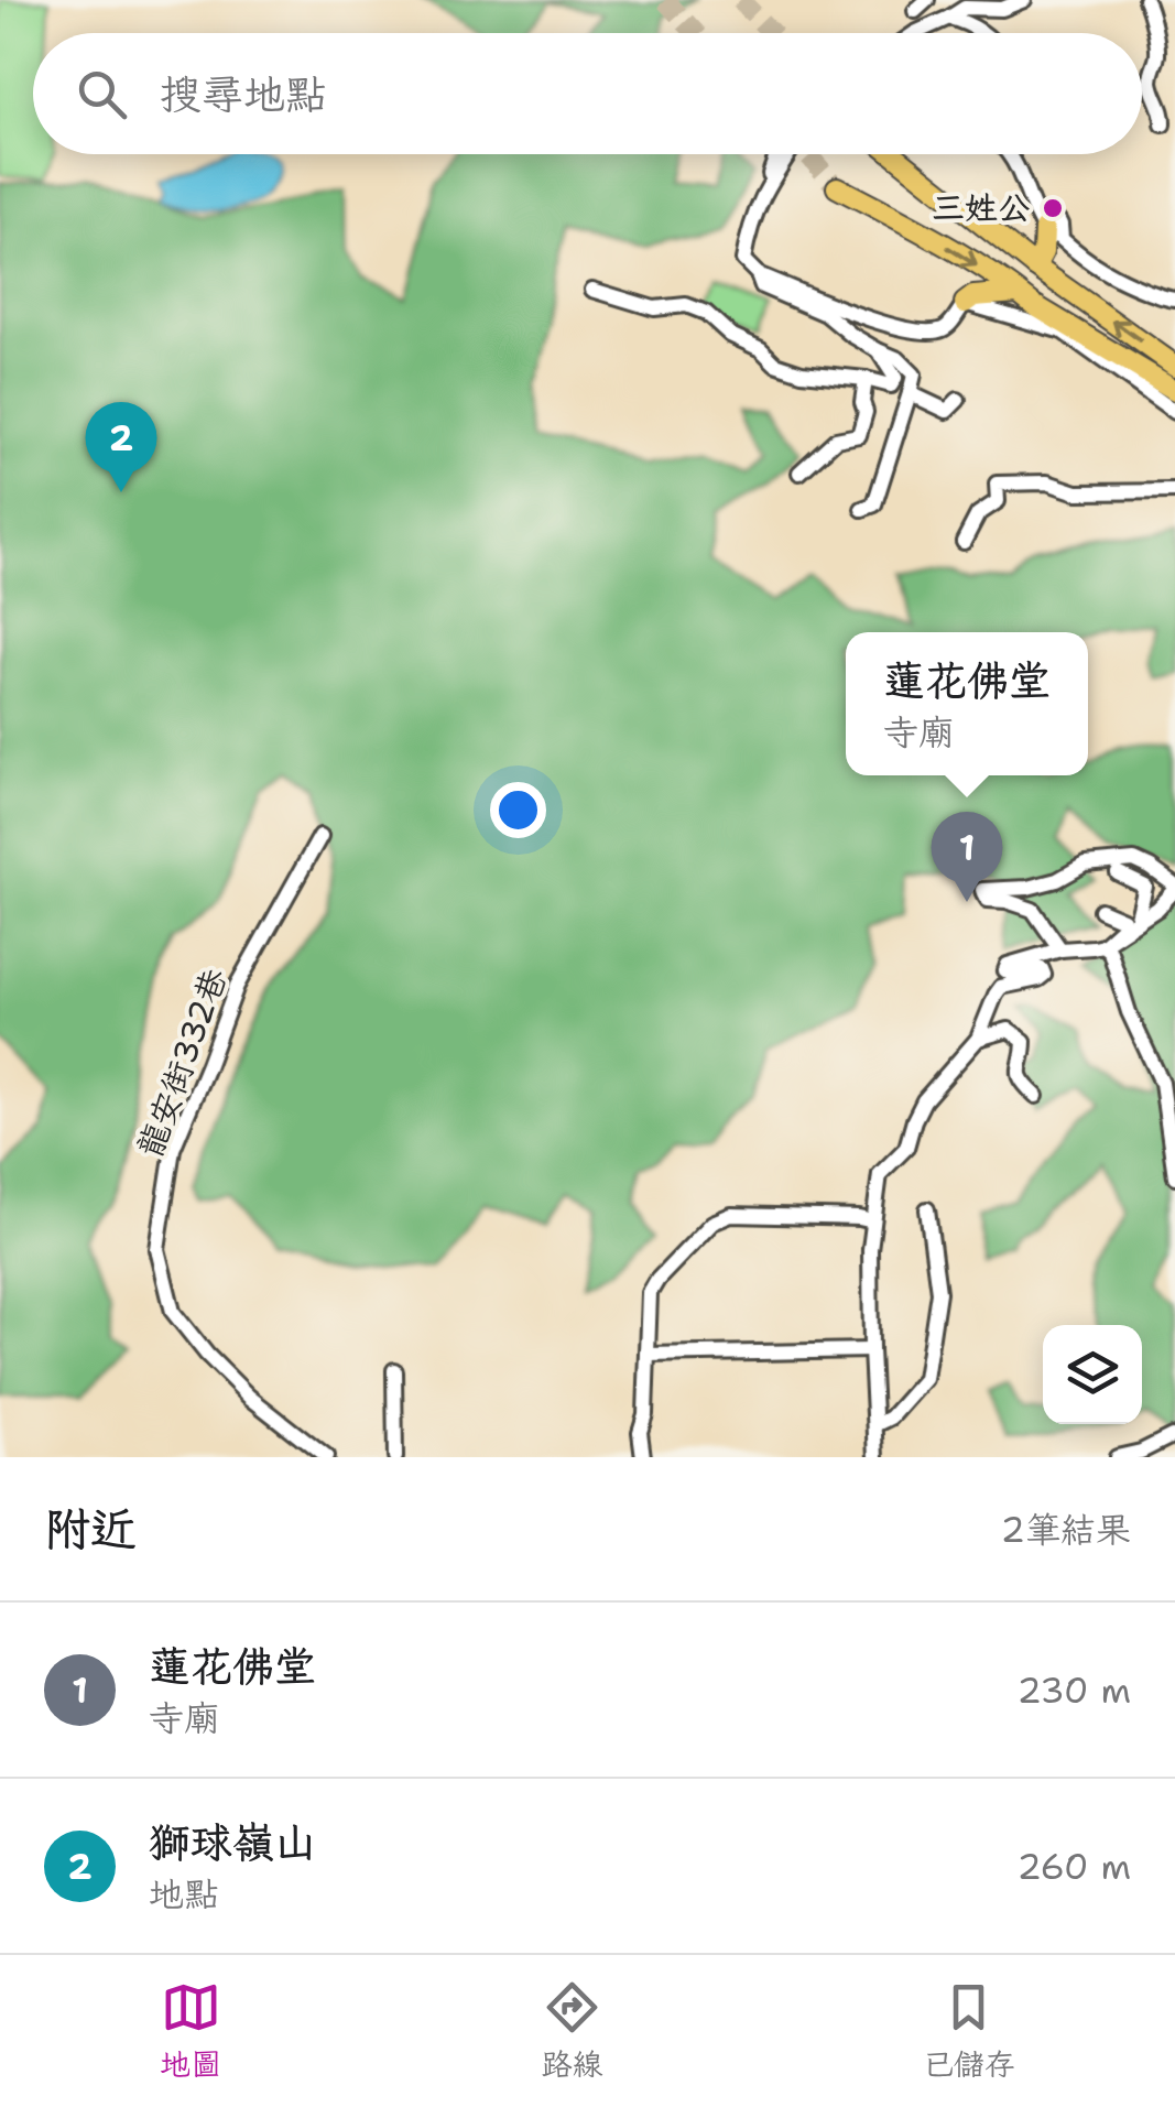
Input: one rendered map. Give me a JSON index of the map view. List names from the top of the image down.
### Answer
{
  "streets": {
    "lane": ["龍安街332巷"]
  },
  "places": ["三姓公"],
  "page": {
    "search": "搜尋地點",
    "pins": ["2", "1"],
    "popup": ["蓮花佛堂", "寺廟"],
    "heading": ["附近", "2筆結果"],
    "list": [
      {
        "mark": "1",
        "name": "蓮花佛堂",
        "note": "寺廟",
        "value": "230 m"
      },
      {
        "mark": "2",
        "name": "獅球嶺山",
        "note": "地點",
        "value": "260 m"
      }
    ],
    "nav": ["地圖", "路線", "已儲存"]
  }
}
